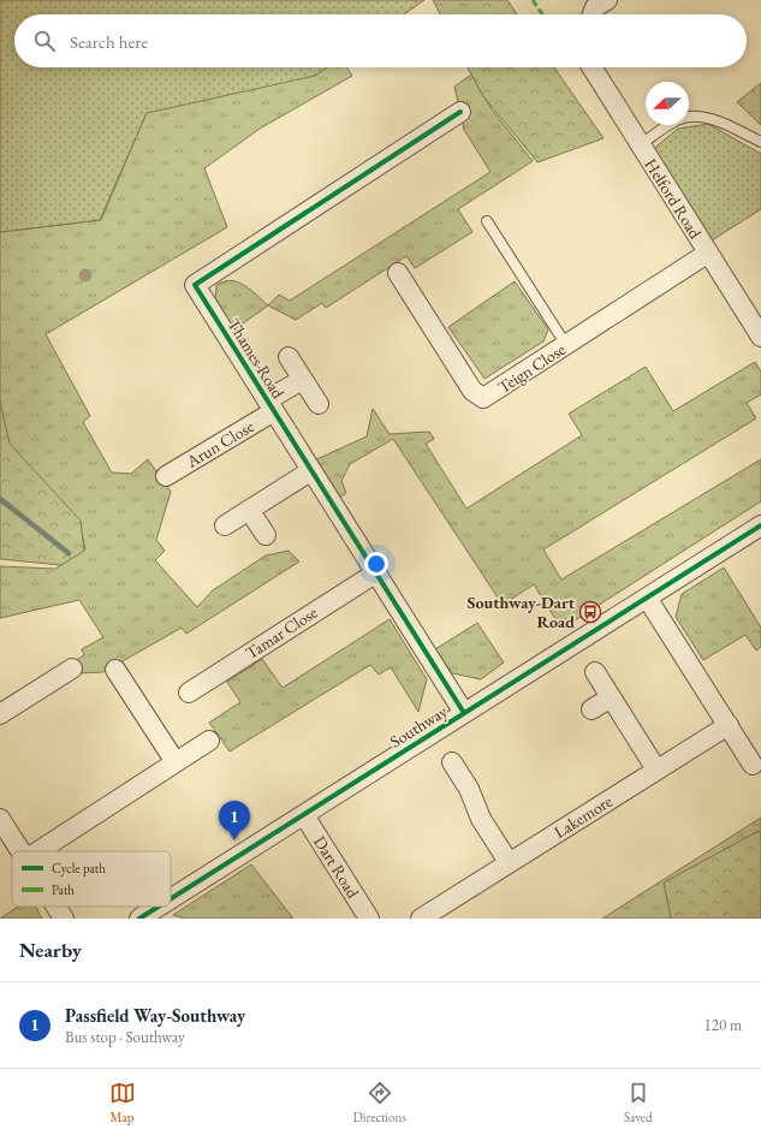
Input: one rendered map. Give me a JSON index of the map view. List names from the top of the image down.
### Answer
{
  "streets": {
    "street": [
      "Helford Road",
      "Thames Road",
      "Teign Close",
      "Arun Close",
      "Tamar Close",
      "Southway",
      "Lakemore",
      "Dart Road"
    ]
  },
  "crossings": [
    ["Helford Road", "Teign Close"],
    ["Thames Road", "Arun Close"],
    ["Thames Road", "Tamar Close"],
    ["Thames Road", "Southway"],
    ["Southway", "Dart Road"]
  ],
  "places": {
    "bus stop": ["Southway-Dart Road"]
  },
  "legend": ["Cycle path", "Path"],
  "north": "left",
  "page": {
    "search": "Search here",
    "pins": "1",
    "heading": "Nearby",
    "list": [
      {
        "mark": "1",
        "name": "Passfield Way-Southway",
        "note": "Bus stop · Southway",
        "value": "120 m"
      }
    ],
    "nav": ["Map", "Directions", "Saved"]
  }
}
